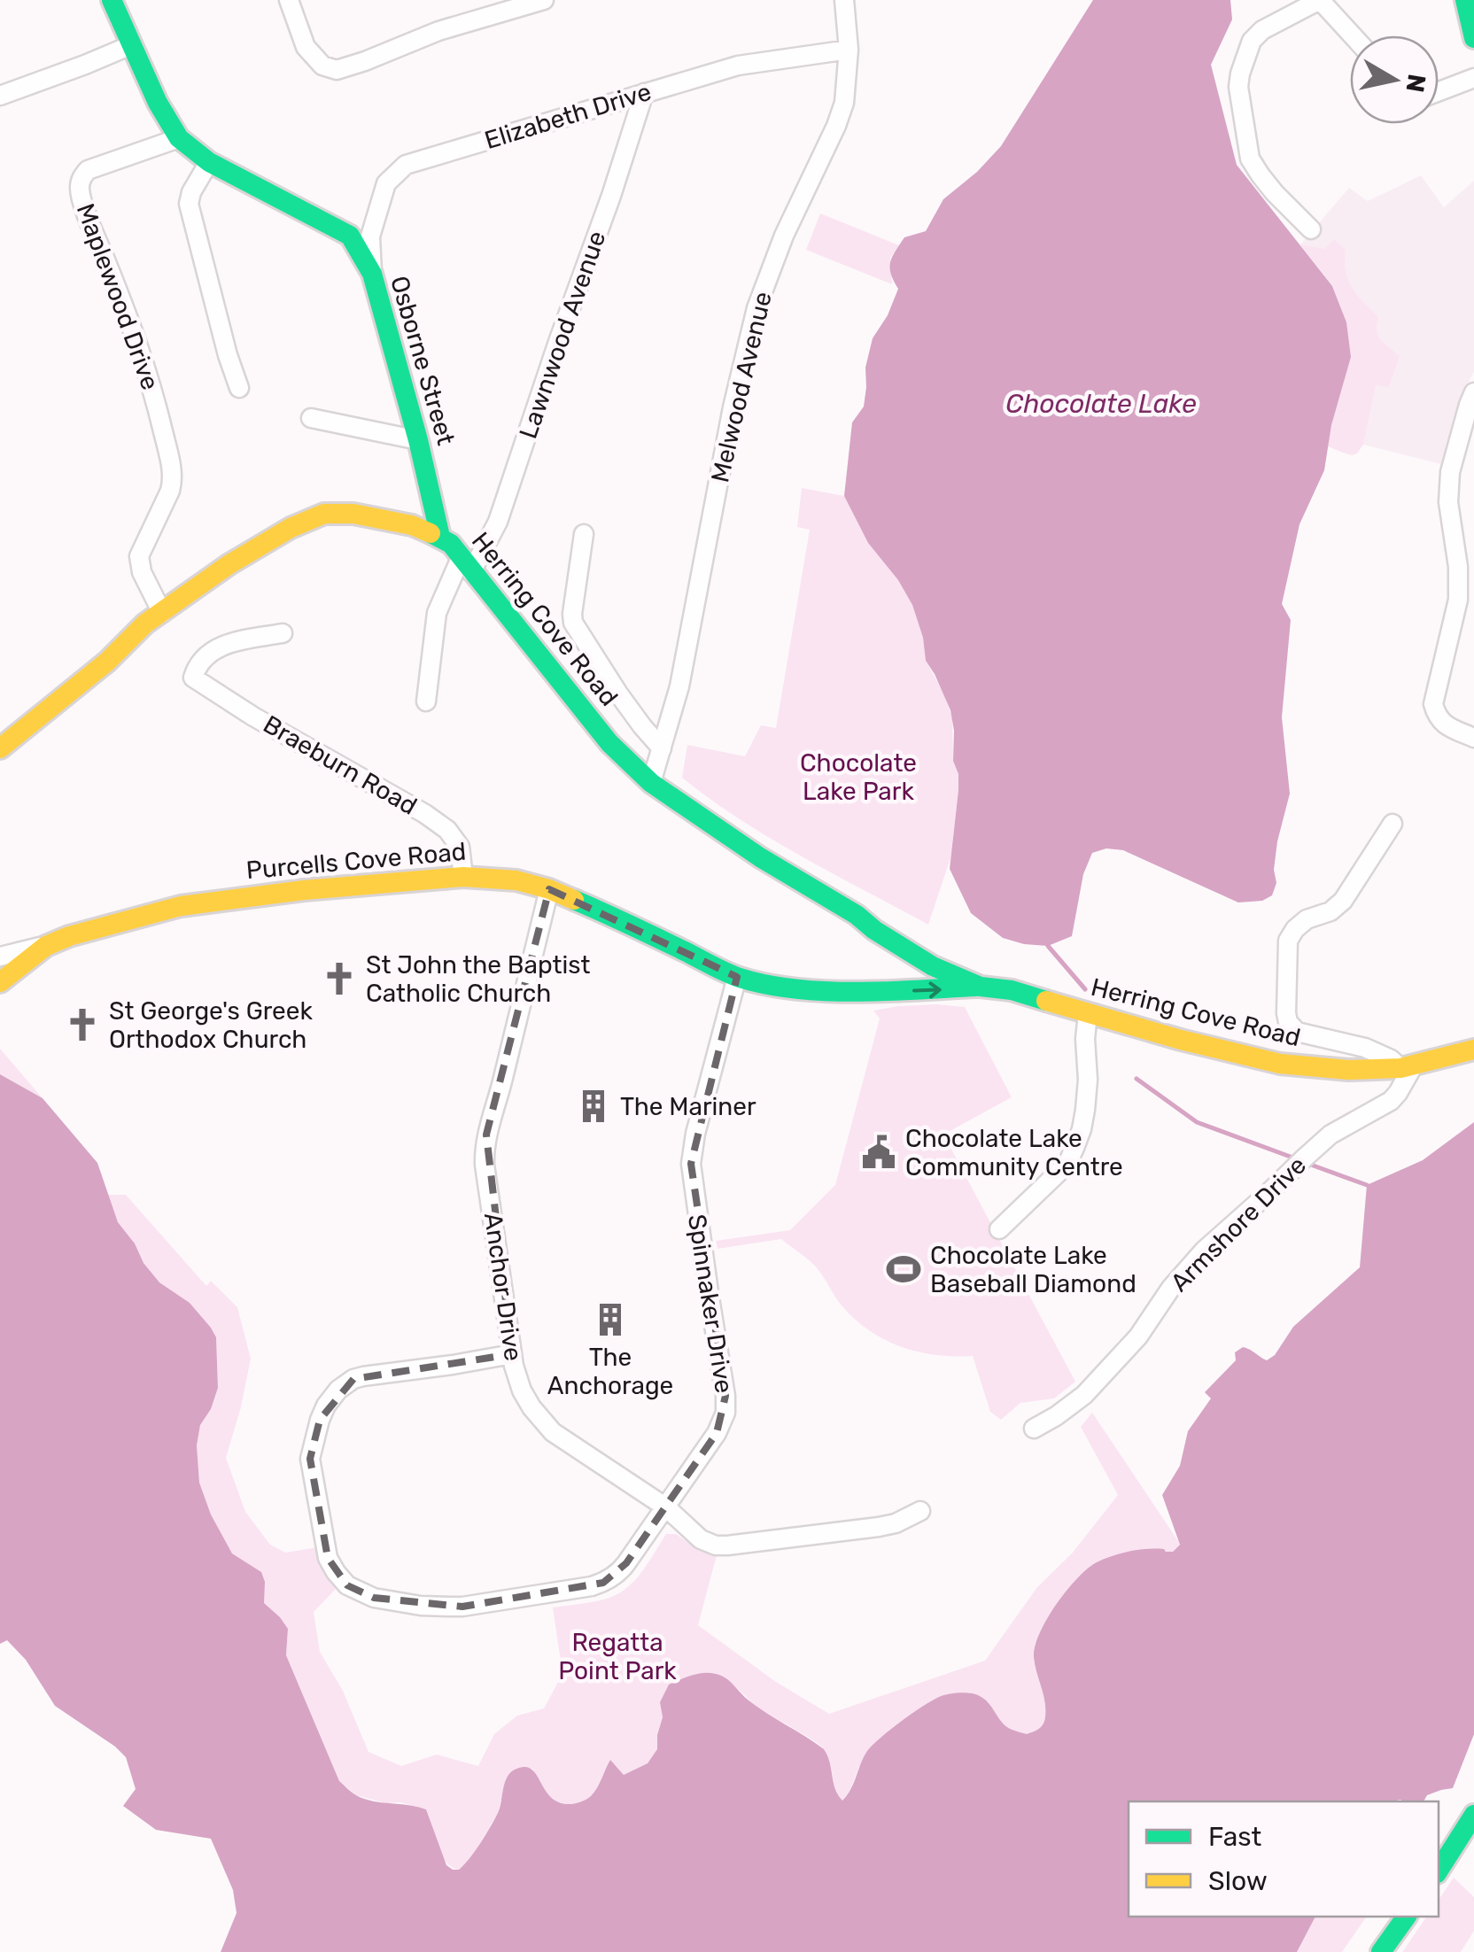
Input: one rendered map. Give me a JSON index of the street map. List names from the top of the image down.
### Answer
{
  "streets": {
    "main road": ["Osborne Street", "Herring Cove Road", "Purcells Cove Road"],
    "street": [
      "Elizabeth Drive",
      "Maplewood Drive",
      "Lawnwood Avenue",
      "Melwood Avenue",
      "Braeburn Road",
      "Armshore Drive",
      "Anchor Drive",
      "Spinnaker Drive"
    ]
  },
  "crossings": [
    ["Elizabeth Drive", "Lawnwood Avenue"],
    ["Elizabeth Drive", "Osborne Street"],
    ["Elizabeth Drive", "Melwood Avenue"],
    ["Maplewood Drive", "Osborne Street"],
    ["Maplewood Drive", "Herring Cove Road"],
    ["Lawnwood Avenue", "Herring Cove Road"],
    ["Osborne Street", "Herring Cove Road"],
    ["Melwood Avenue", "Herring Cove Road"],
    ["Herring Cove Road", "Purcells Cove Road"],
    ["Herring Cove Road", "Armshore Drive"],
    ["Braeburn Road", "Purcells Cove Road"],
    ["Purcells Cove Road", "Anchor Drive"],
    ["Purcells Cove Road", "Spinnaker Drive"],
    ["Anchor Drive", "Spinnaker Drive"]
  ],
  "water": ["Chocolate Lake"],
  "parks": ["Chocolate Lake Park", "Regatta Point Park"],
  "places": {
    "church": ["St John the Baptist Catholic Church", "St George's Greek Orthodox Church"],
    "building": ["The Mariner", "The Anchorage"],
    "public building": ["Chocolate Lake Community Centre"],
    "sports": ["Chocolate Lake Baseball Diamond"]
  },
  "legend": ["Fast", "Slow"],
  "north": "right"
}
